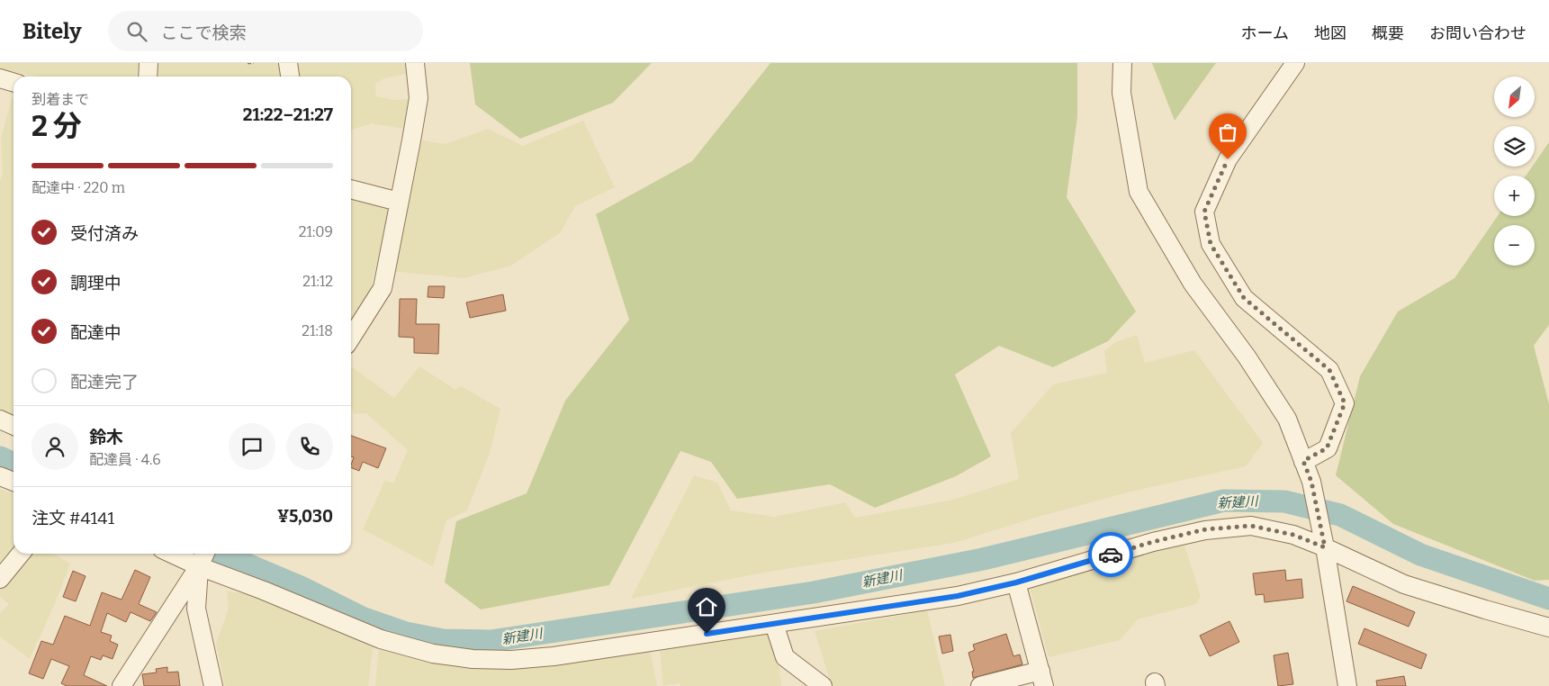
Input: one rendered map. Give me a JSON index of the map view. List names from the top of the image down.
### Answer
{
  "water": ["新建川"],
  "north": "bottom left",
  "page": {
    "header": "Bitely",
    "search": "ここで検索",
    "nav": [
      "ホーム",
      "地図",
      "概要",
      "お問い合わせ"
    ],
    "map_buttons": ["+", "−"],
    "heading": ["2 分", "到着まで", "21:22–21:27"],
    "panel": [
      "鈴木",
      "配達員 · 4.6",
      "注文 #4141",
      "¥5,030"
    ],
    "bar": "配達中 · 220 m",
    "list": [
      ["受付済み", "21:09"],
      ["調理中", "21:12"],
      ["配達中", "21:18"],
      "配達完了"
    ]
  }
}
